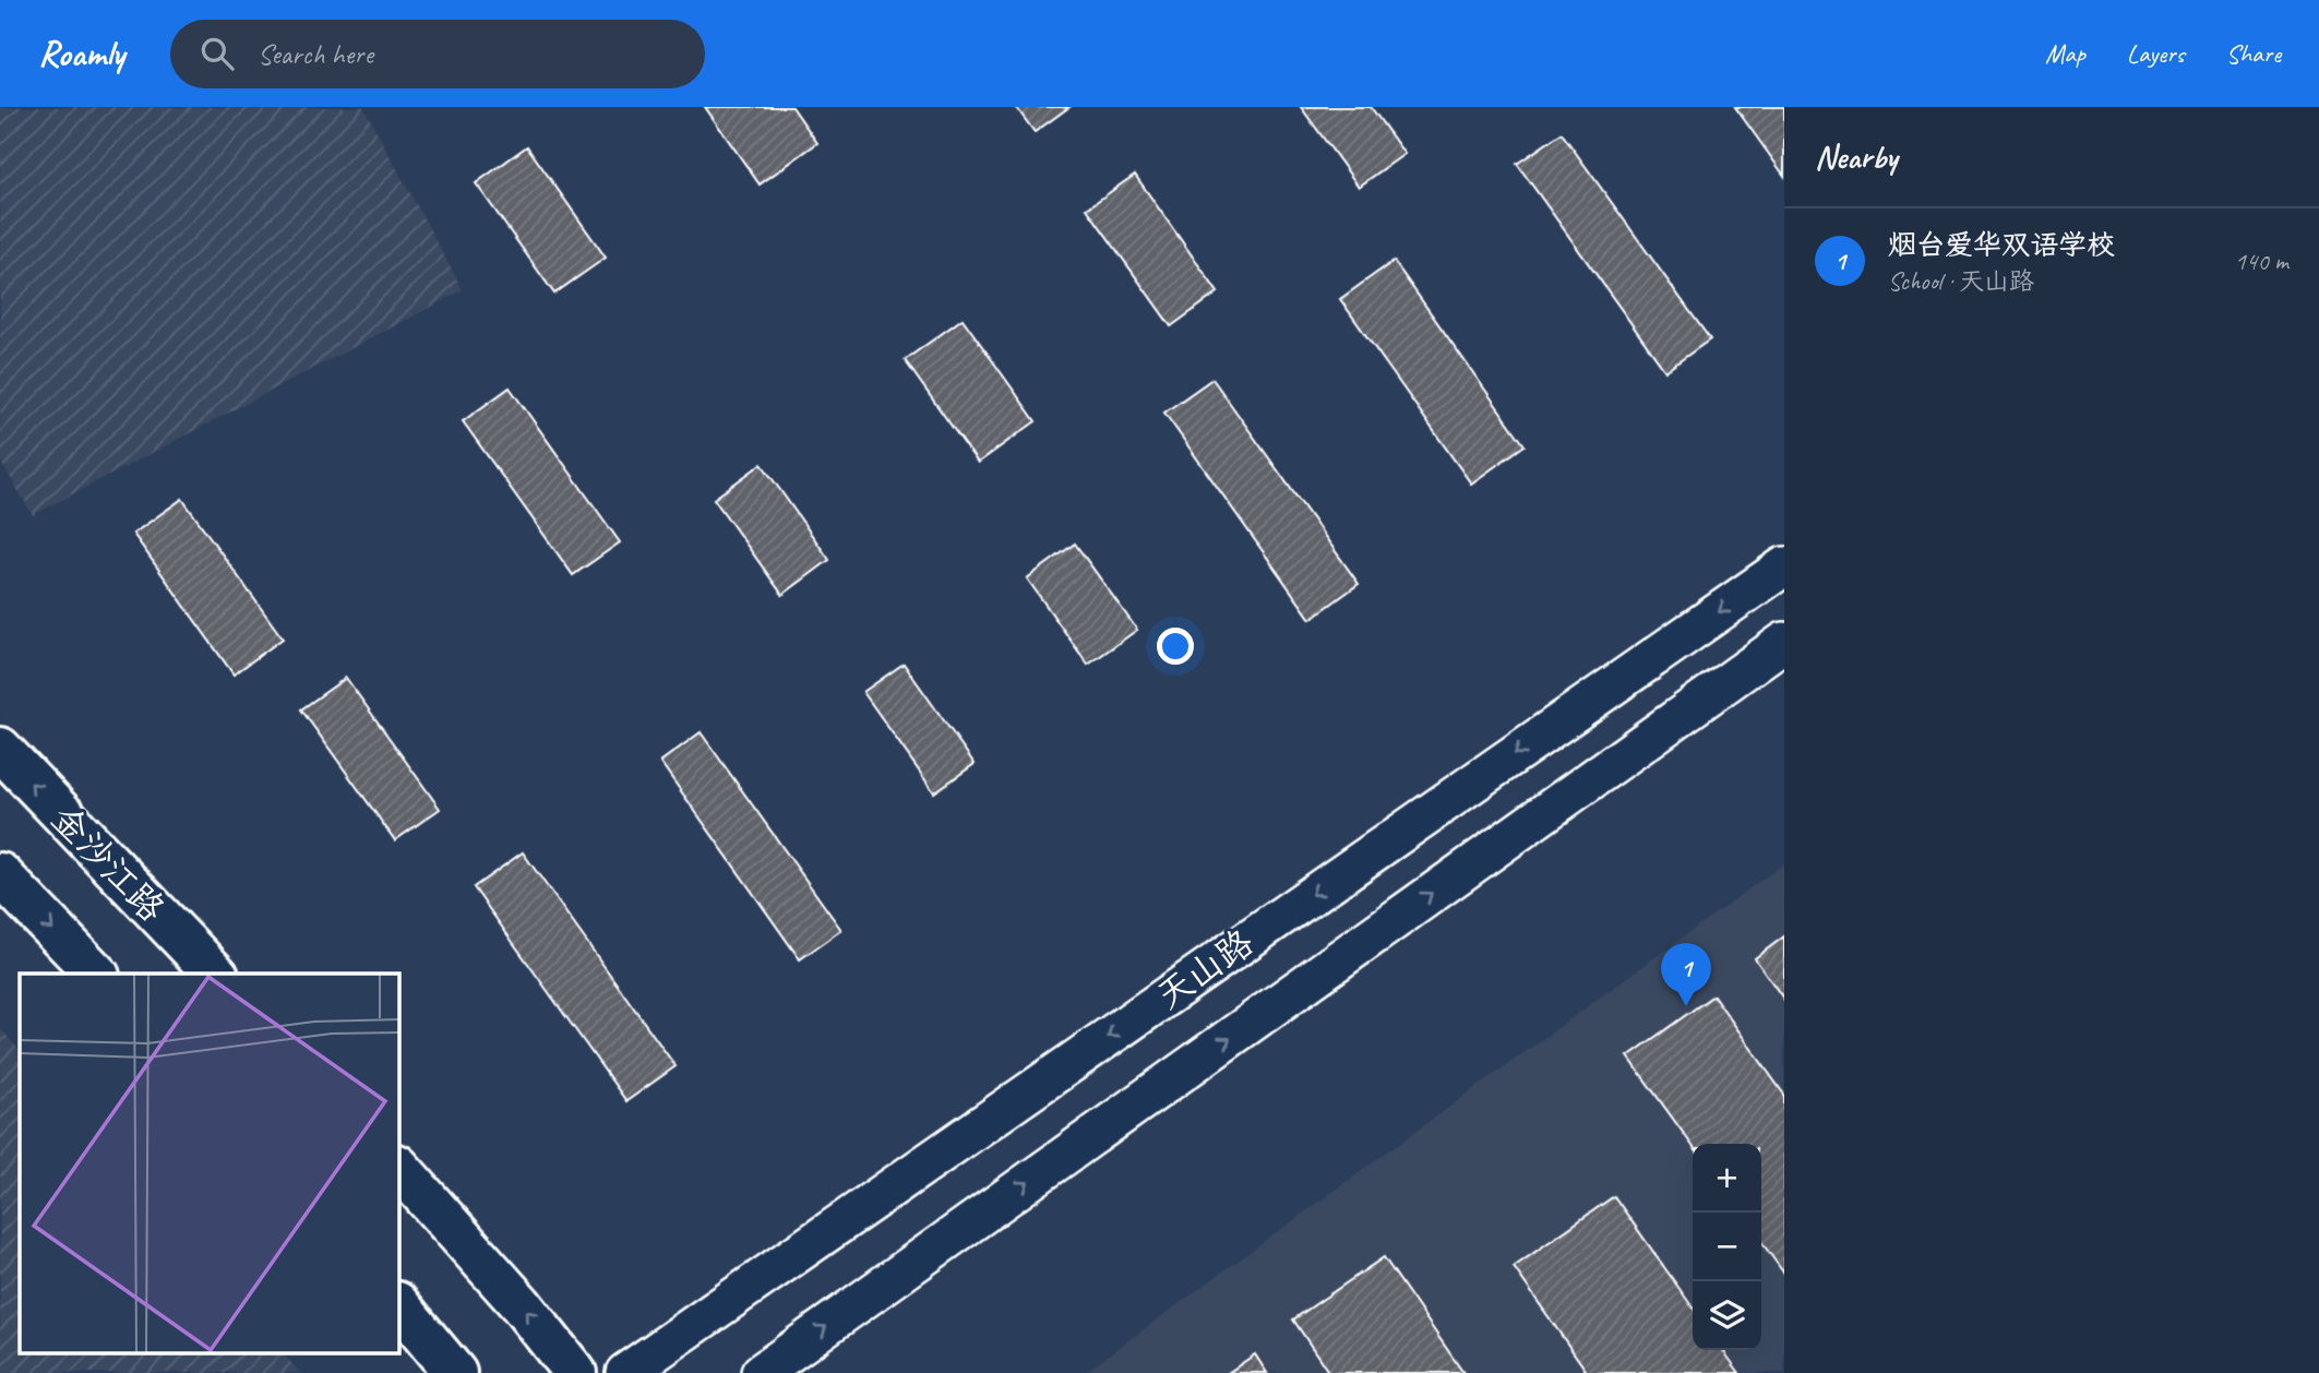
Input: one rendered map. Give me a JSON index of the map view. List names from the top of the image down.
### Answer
{
  "streets": {
    "main road": ["金沙江路"],
    "street": ["天山路"]
  },
  "page": {
    "header": "Roamly",
    "search": "Search here",
    "nav": ["Map", "Layers", "Share"],
    "heading": "Nearby",
    "list": [
      {
        "mark": "1",
        "name": "烟台爱华双语学校",
        "note": "School · 天山路",
        "value": "140 m"
      }
    ],
    "pins": "1",
    "map_buttons": ["+", "−"]
  }
}
